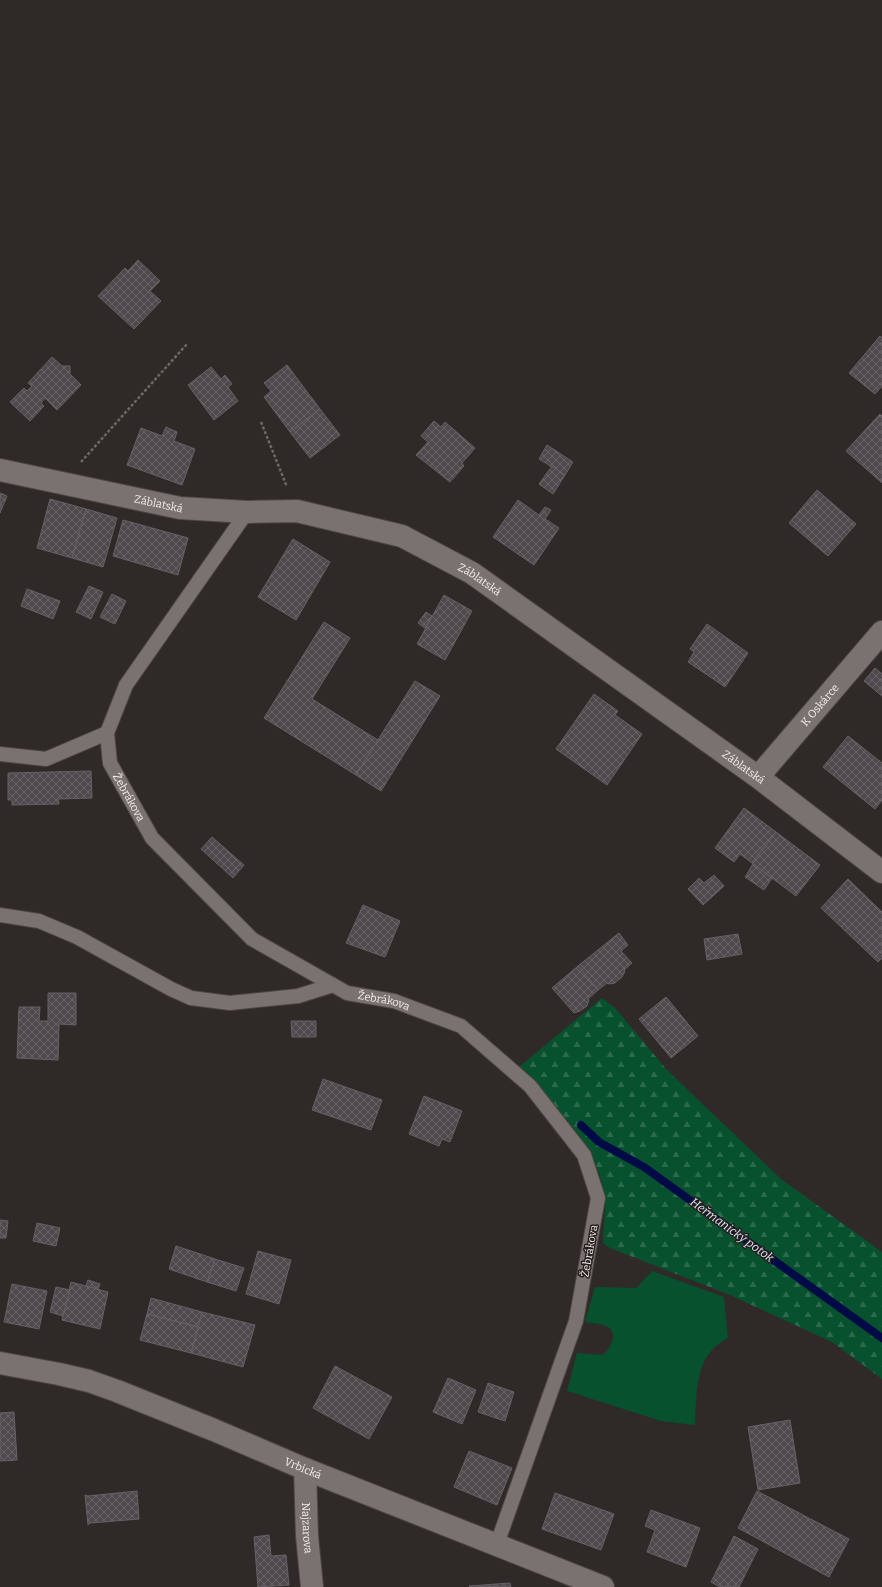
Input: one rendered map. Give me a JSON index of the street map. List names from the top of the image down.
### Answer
{
  "streets": {
    "street": [
      "Záblatská",
      "K Oskárce",
      "Vrbická",
      "Najzarova"
    ],
    "lane": ["Žebrákova"]
  },
  "crossings": [
    ["Záblatská", "K Oskárce"],
    ["Záblatská", "Žebrákova"],
    ["Žebrákova", "Vrbická"],
    ["Vrbická", "Najzarova"]
  ],
  "water": ["Heřmanický potok"]
}
